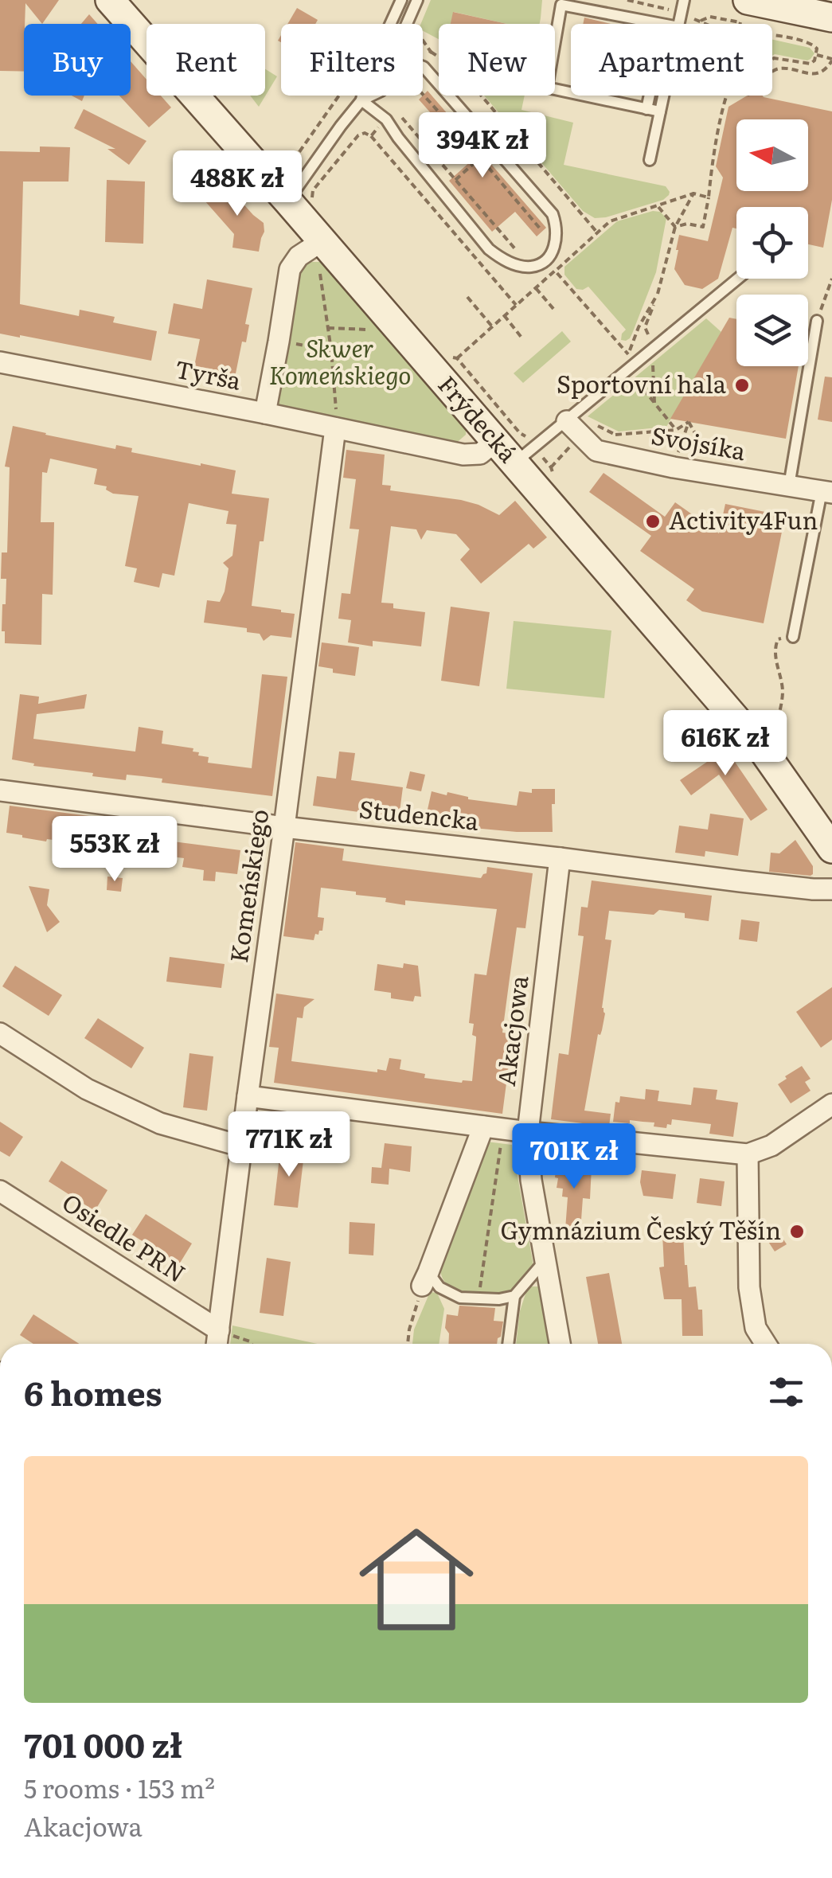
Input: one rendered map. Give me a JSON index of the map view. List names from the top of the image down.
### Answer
{
  "streets": {
    "main road": ["Frýdecká"],
    "street": [
      "Tyrša",
      "Svojsíka",
      "Studencka",
      "Komeńskiego",
      "Akacjowa",
      "Osiedle PRN"
    ]
  },
  "crossings": [
    ["Tyrša", "Frýdecká"],
    ["Tyrša", "Komeńskiego"],
    ["Studencka", "Komeńskiego"],
    ["Studencka", "Akacjowa"],
    ["Komeńskiego", "Osiedle PRN"]
  ],
  "parks": ["Skwer Komeńskiego"],
  "places": ["Sportovní hala", "Activity4Fun", "Gymnázium Český Těšín"],
  "north": "left",
  "page": {
    "chip": [
      "Buy",
      "Rent",
      "Filters",
      "New",
      "Apartment"
    ],
    "price": [
      "394K zł",
      "488K zł",
      "616K zł",
      "553K zł",
      "771K zł",
      "701K zł"
    ],
    "heading": "6 homes",
    "list": [
      {
        "name": "701 000 zł",
        "note": "5 rooms · 153 m² · Akacjowa"
      }
    ]
  }
}
